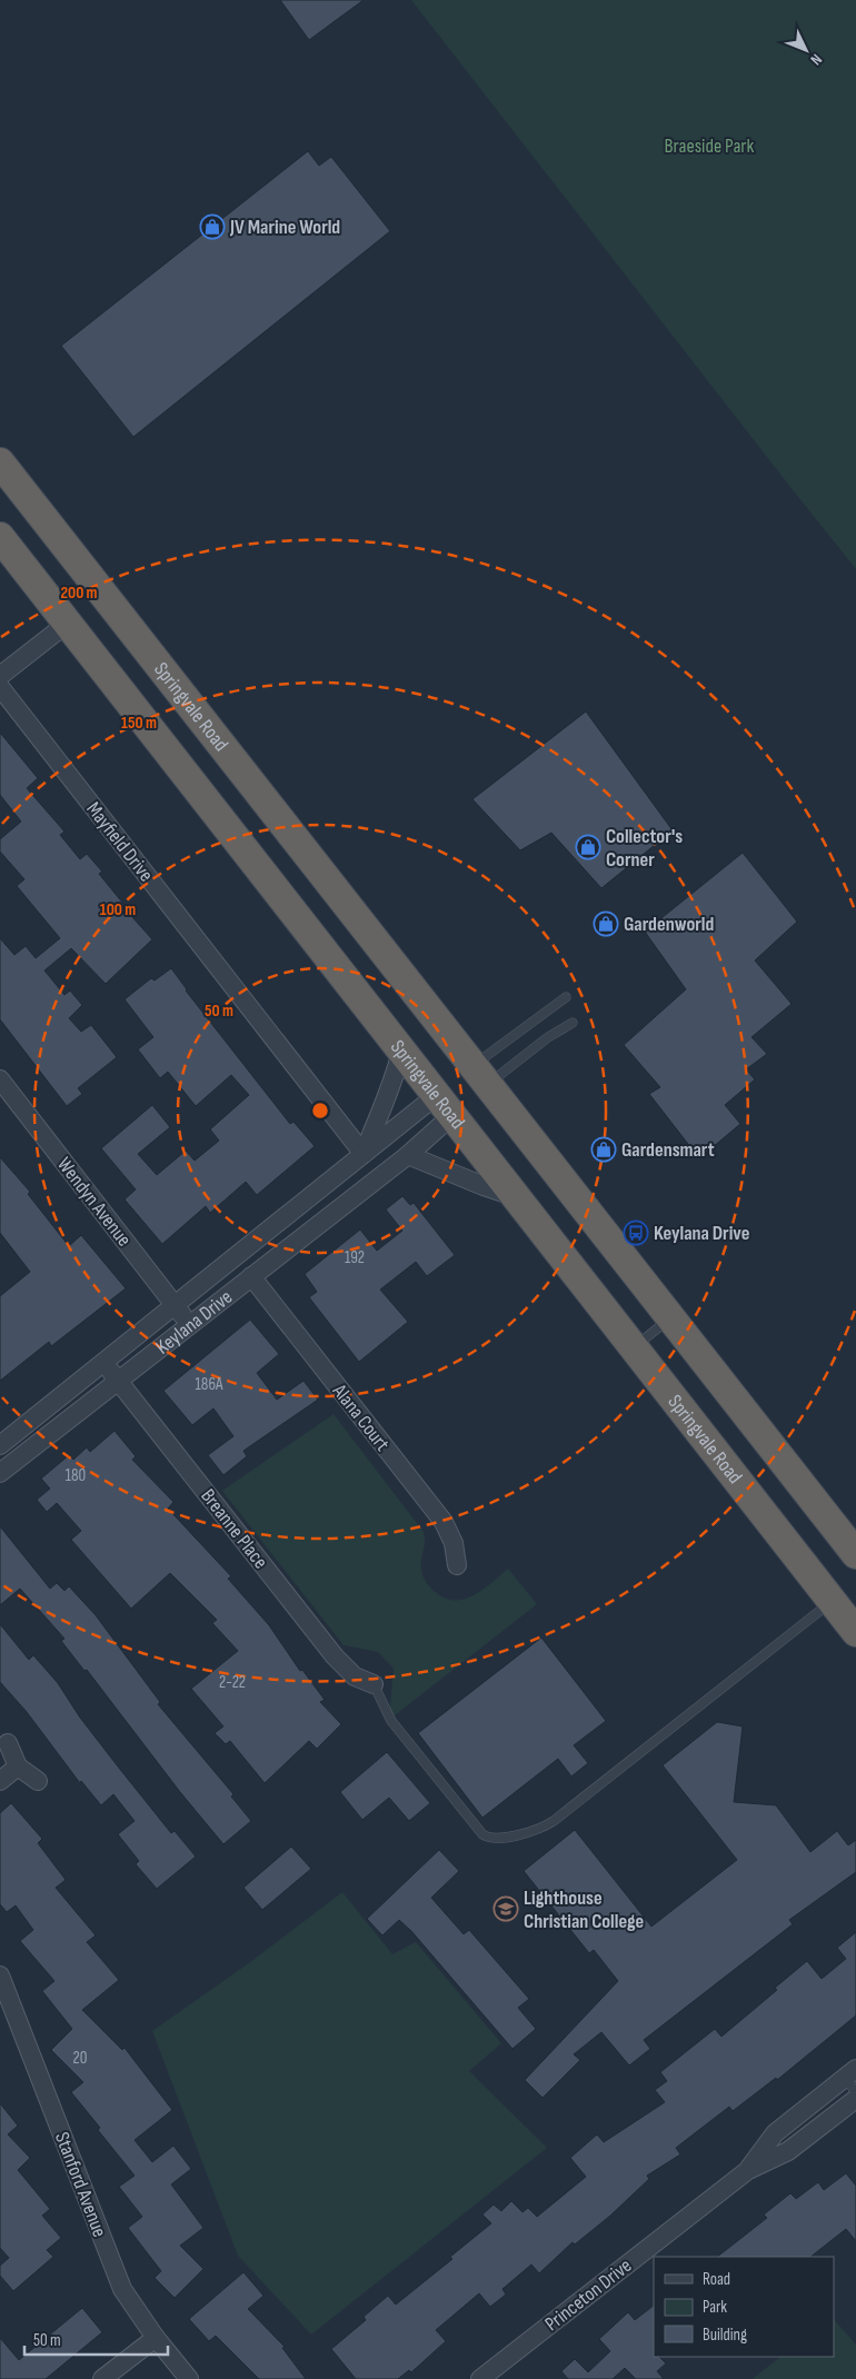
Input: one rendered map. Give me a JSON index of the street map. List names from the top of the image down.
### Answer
{
  "streets": {
    "highway": ["Springvale Road", "Keylana Drive"],
    "street": [
      "Mayfield Drive",
      "Wendyn Avenue",
      "Alana Court",
      "Breanne Place",
      "Stanford Avenue",
      "Princeton Drive"
    ]
  },
  "crossings": [
    ["Springvale Road", "Keylana Drive"],
    ["Mayfield Drive", "Keylana Drive"],
    ["Wendyn Avenue", "Keylana Drive"],
    ["Keylana Drive", "Alana Court"],
    ["Keylana Drive", "Breanne Place"]
  ],
  "parks": ["Braeside Park"],
  "places": {
    "shop": [
      "JV Marine World",
      "Collector's Corner",
      "Gardenworld",
      "Gardensmart"
    ],
    "bus stop": ["Keylana Drive"],
    "school or university": ["Lighthouse Christian College"]
  },
  "house_numbers": [
    "192",
    "186A",
    "180",
    "2-22",
    "20"
  ],
  "legend": ["Road", "Park", "Building"],
  "scale_bar": "50 m",
  "north": "bottom right",
  "rings": [
    "200 m",
    "150 m",
    "100 m",
    "50 m"
  ]
}
